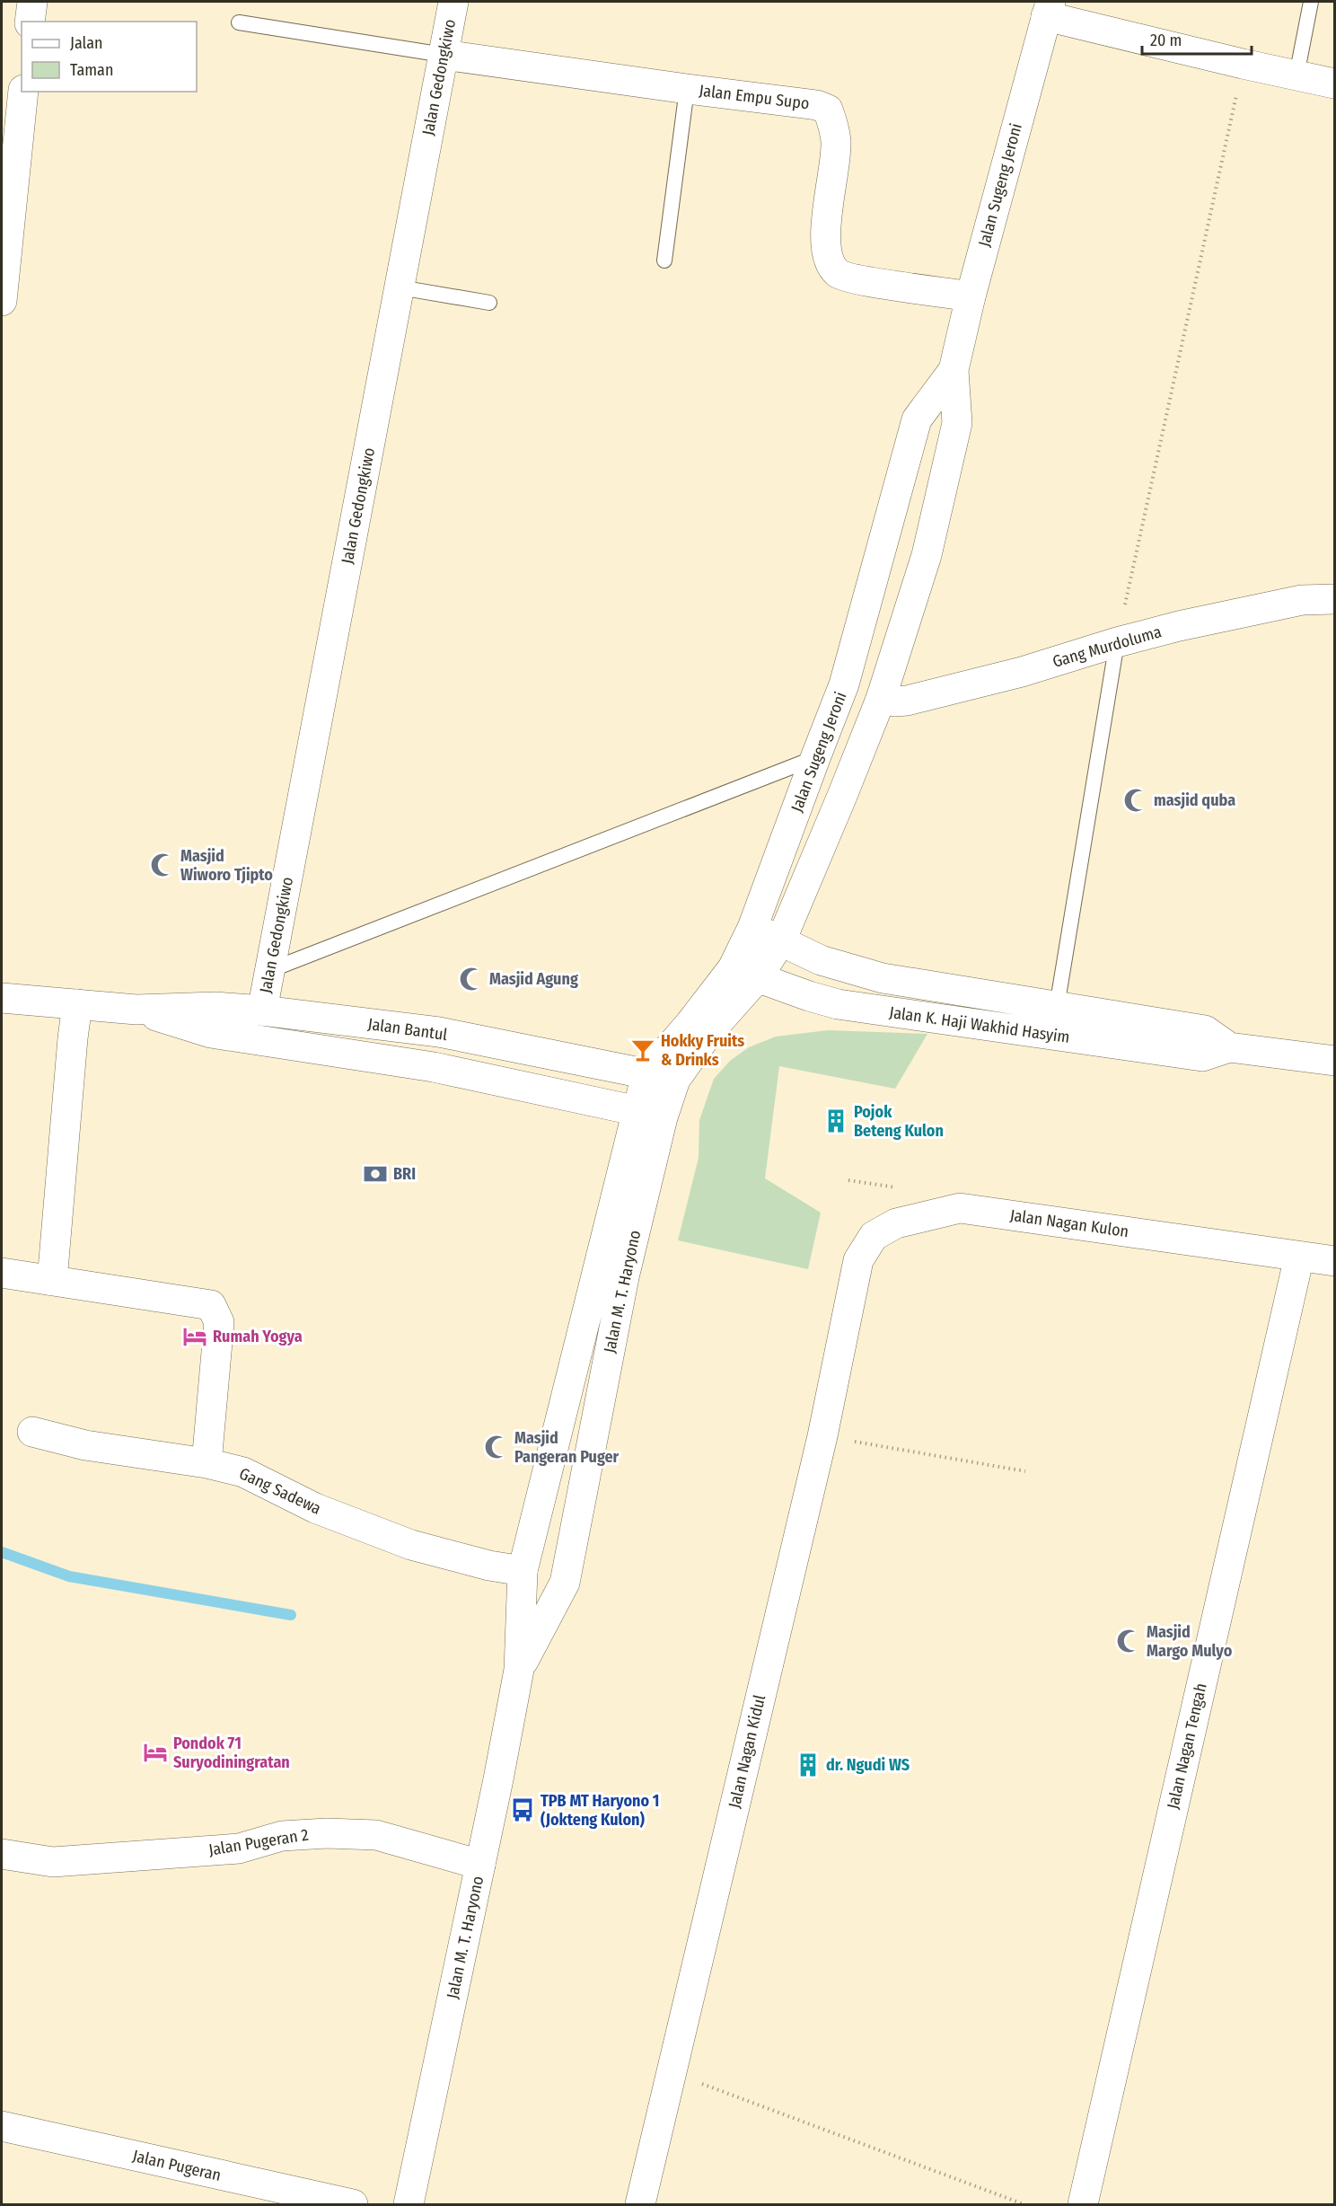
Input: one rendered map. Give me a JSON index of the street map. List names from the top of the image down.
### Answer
{
  "streets": {
    "street": [
      "Jalan Gedongkiwo",
      "Jalan Empu Supo",
      "Jalan Sugeng Jeroni",
      "Gang Murdoluma",
      "Jalan K. Haji Wakhid Hasyim",
      "Jalan Bantul",
      "Jalan Nagan Kulon",
      "Jalan M. T. Haryono",
      "Gang Sadewa",
      "Jalan Nagan Tengah",
      "Jalan Nagan Kidul",
      "Jalan Pugeran 2",
      "Jalan Pugeran"
    ]
  },
  "crossings": [
    ["Jalan Gedongkiwo", "Jalan Empu Supo"],
    ["Jalan Gedongkiwo", "Jalan Bantul"],
    ["Jalan Empu Supo", "Jalan Sugeng Jeroni"],
    ["Jalan Sugeng Jeroni", "Gang Murdoluma"],
    ["Jalan Sugeng Jeroni", "Jalan K. Haji Wakhid Hasyim"],
    ["Jalan Sugeng Jeroni", "Jalan Bantul"],
    ["Jalan Sugeng Jeroni", "Jalan M. T. Haryono"],
    ["Jalan K. Haji Wakhid Hasyim", "Jalan M. T. Haryono"],
    ["Jalan Bantul", "Jalan M. T. Haryono"],
    ["Jalan Nagan Kulon", "Jalan Nagan Tengah"],
    ["Jalan Nagan Kulon", "Jalan Nagan Kidul"],
    ["Jalan M. T. Haryono", "Gang Sadewa"],
    ["Jalan M. T. Haryono", "Jalan Pugeran 2"]
  ],
  "places": {
    "mosque": [
      "masjid quba",
      "Masjid Wiworo Tjipto",
      "Masjid Agung",
      "Masjid Pangeran Puger",
      "Masjid Margo Mulyo"
    ],
    "bar": ["Hokky Fruits & Drinks"],
    "building": ["Pojok Beteng Kulon", "dr. Ngudi WS"],
    "bank": ["BRI"],
    "hotel": ["Rumah Yogya", "Pondok 71 Suryodiningratan"],
    "bus stop": ["TPB MT Haryono 1 (Jokteng Kulon)"]
  },
  "legend": ["Jalan", "Taman"],
  "scale_bar": "20 m"
}
